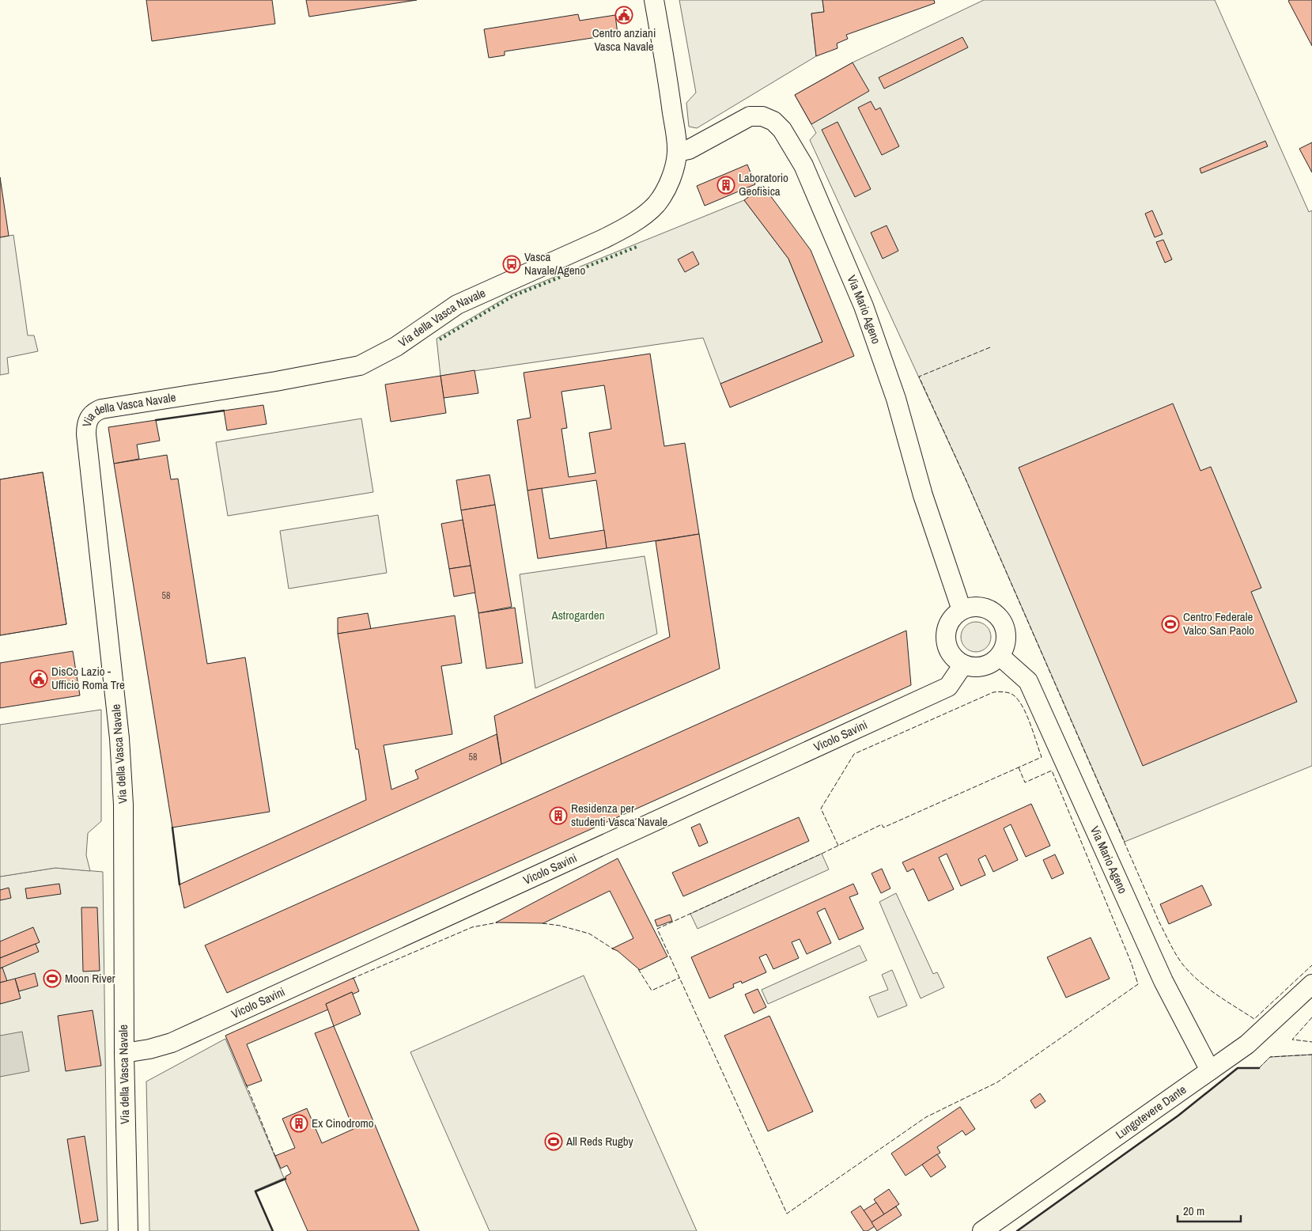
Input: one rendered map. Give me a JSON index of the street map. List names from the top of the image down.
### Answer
{
  "streets": {
    "street": [
      "Via Mario Ageno",
      "Via della Vasca Navale",
      "Vicolo Savini",
      "Lungotevere Dante"
    ]
  },
  "crossings": [
    ["Via Mario Ageno", "Via della Vasca Navale"],
    ["Via Mario Ageno", "Vicolo Savini"],
    ["Via Mario Ageno", "Lungotevere Dante"],
    ["Via della Vasca Navale", "Vicolo Savini"]
  ],
  "parks": ["Astrogarden"],
  "places": {
    "public building": ["Centro anziani Vasca Navale", "DisCo Lazio - Ufficio Roma Tre"],
    "building": ["Laboratorio Geofisica", "Residenza per studenti Vasca Navale", "Ex Cinodromo"],
    "bus stop": ["Vasca Navale/Ageno"],
    "sports": ["Centro Federale Valco San Paolo", "Moon River", "All Reds Rugby"]
  },
  "house_numbers": ["58", "58"],
  "scale_bar": "20 m"
}
